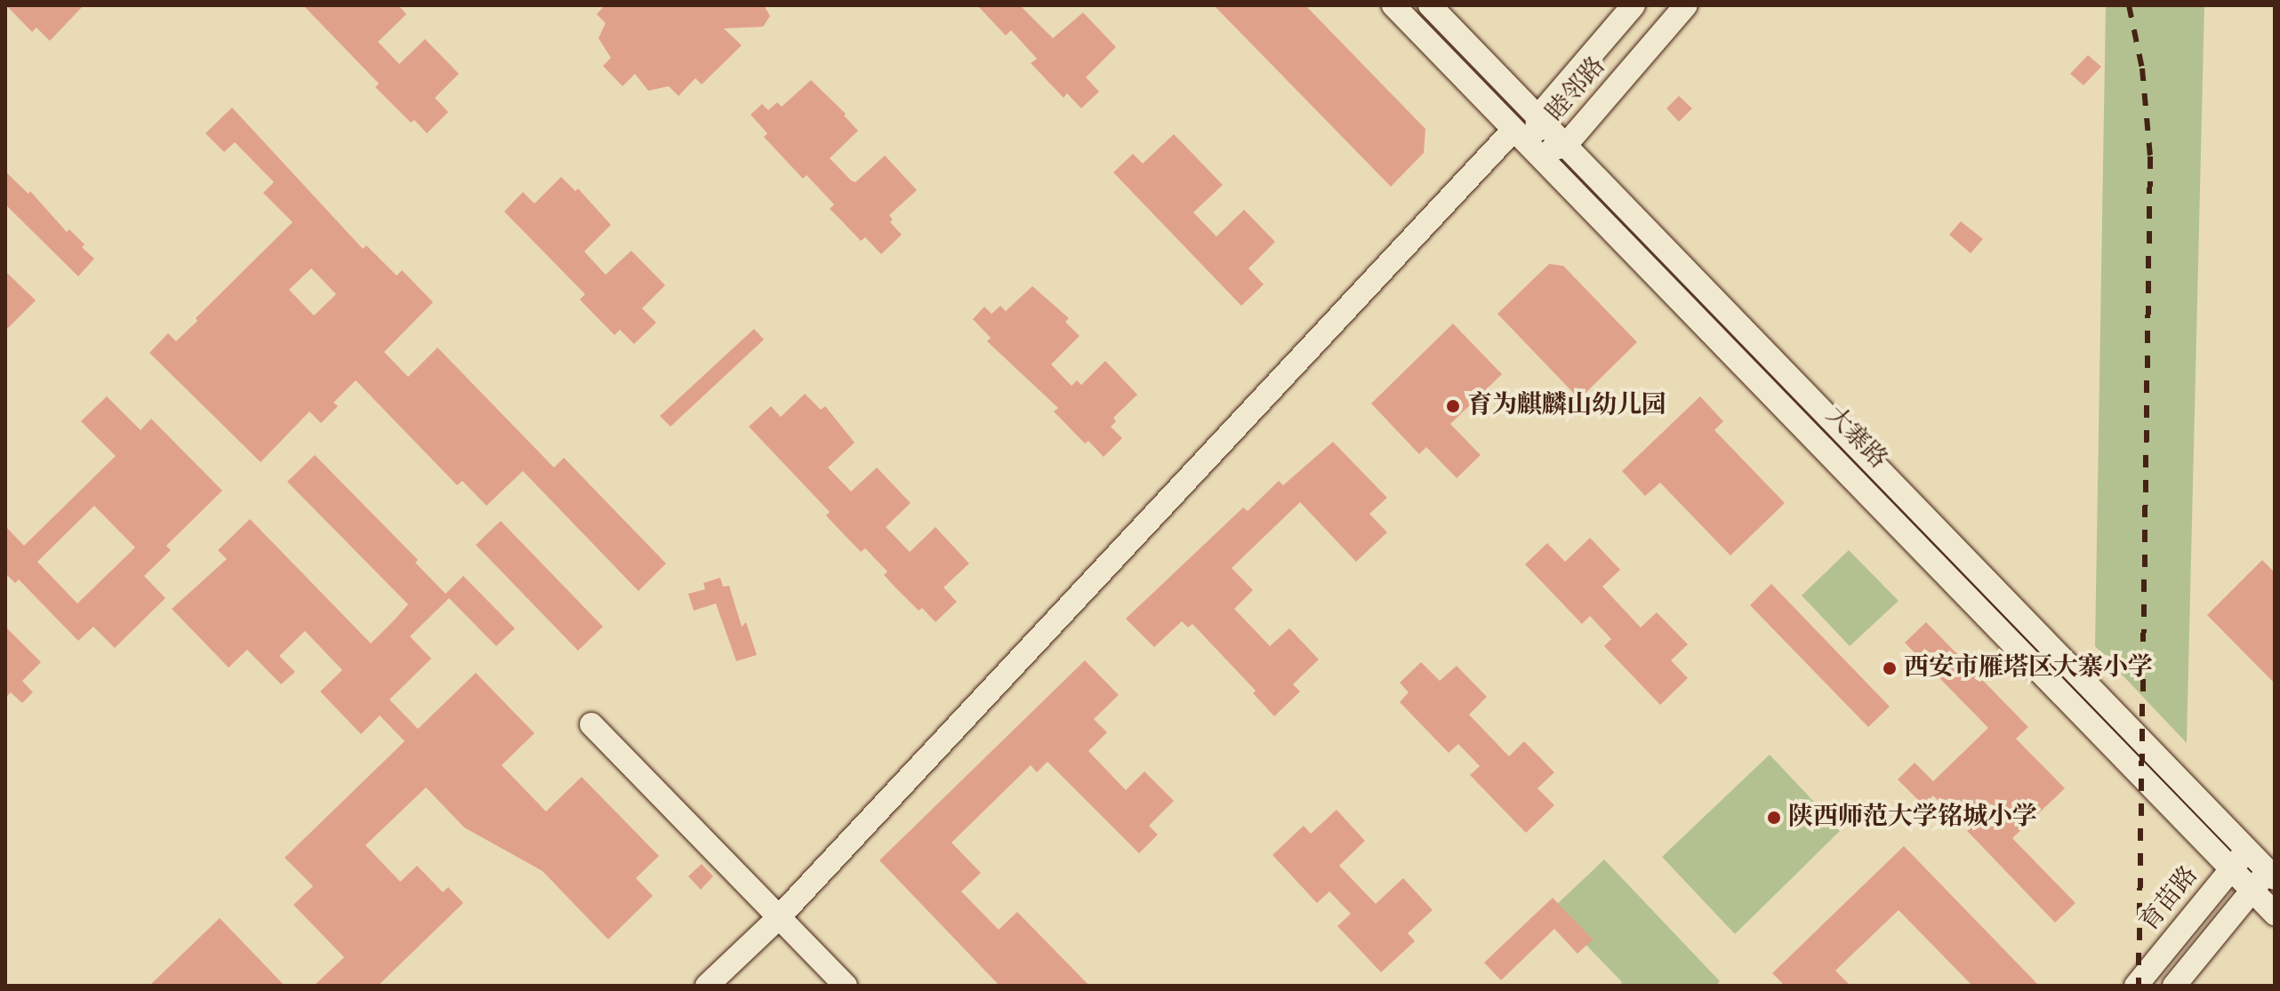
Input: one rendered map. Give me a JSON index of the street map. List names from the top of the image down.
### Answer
{
  "streets": {
    "main road": ["睦邻路", "大寨路", "育苗路"]
  },
  "crossings": [
    ["睦邻路", "大寨路"],
    ["大寨路", "育苗路"]
  ],
  "places": ["育为麒麟山幼儿园", "西安市雁塔区大寨小学", "陕西师范大学铭城小学"]
}
